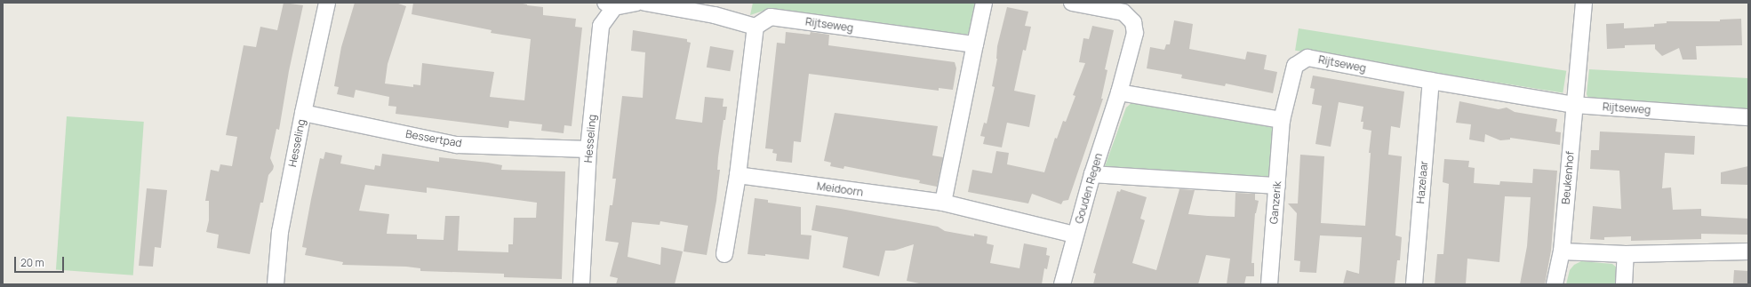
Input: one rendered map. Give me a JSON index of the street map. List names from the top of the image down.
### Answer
{
  "streets": {
    "street": [
      "Rijtseweg",
      "Bessertpad",
      "Hesseling",
      "Beukenhof",
      "Hazelaar",
      "Gouden Regen",
      "Meidoorn",
      "Ganzerik"
    ]
  },
  "crossings": [
    ["Rijtseweg", "Beukenhof"],
    ["Rijtseweg", "Hazelaar"],
    ["Rijtseweg", "Ganzerik"],
    ["Bessertpad", "Hesseling"],
    ["Gouden Regen", "Meidoorn"]
  ],
  "scale_bar": "20 m"
}
